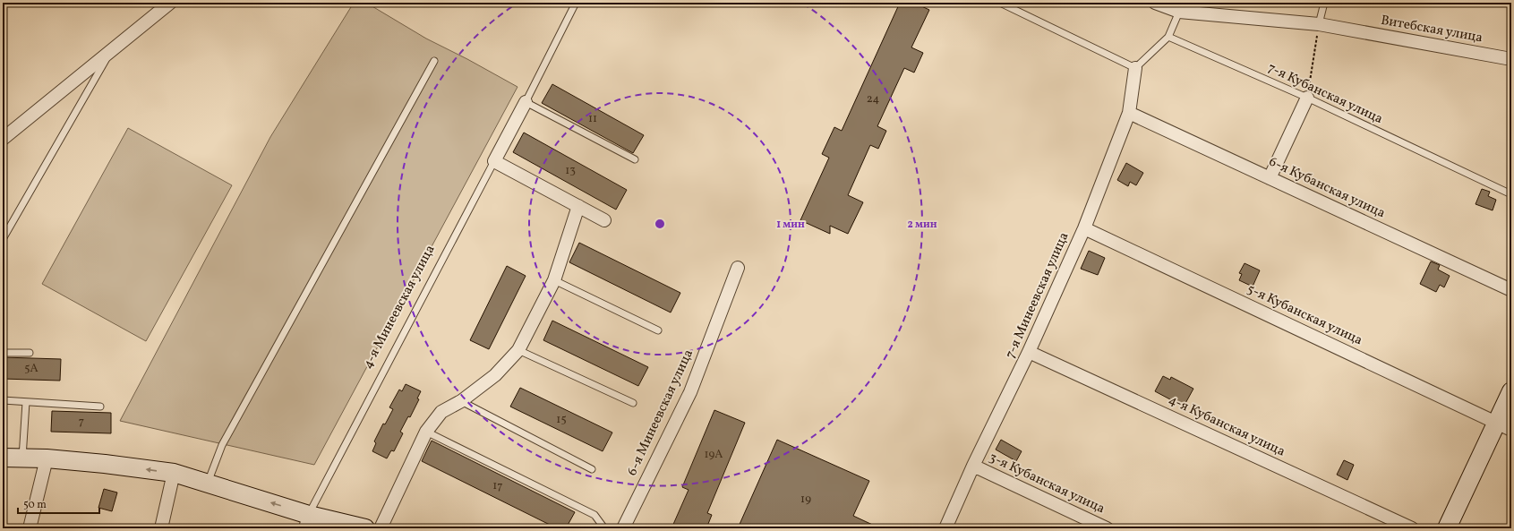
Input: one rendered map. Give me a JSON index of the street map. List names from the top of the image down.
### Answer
{
  "streets": {
    "street": [
      "Витебская улица",
      "6-я Кубанская улица",
      "7-я Минеевская улица",
      "4-я Минеевская улица",
      "5-я Кубанская улица",
      "6-я Минеевская улица",
      "4-я Кубанская улица",
      "3-я Кубанская улица"
    ],
    "lane": ["7-я Кубанская улица"]
  },
  "crossings": [
    ["6-я Кубанская улица", "7-я Минеевская улица"],
    ["7-я Минеевская улица", "5-я Кубанская улица"],
    ["7-я Минеевская улица", "4-я Кубанская улица"],
    ["7-я Минеевская улица", "3-я Кубанская улица"]
  ],
  "house_numbers": [
    "24",
    "11",
    "13",
    "5А",
    "15",
    "7",
    "19А",
    "17",
    "19"
  ],
  "scale_bar": "50 m",
  "rings": ["1 мин", "2 мин"]
}
